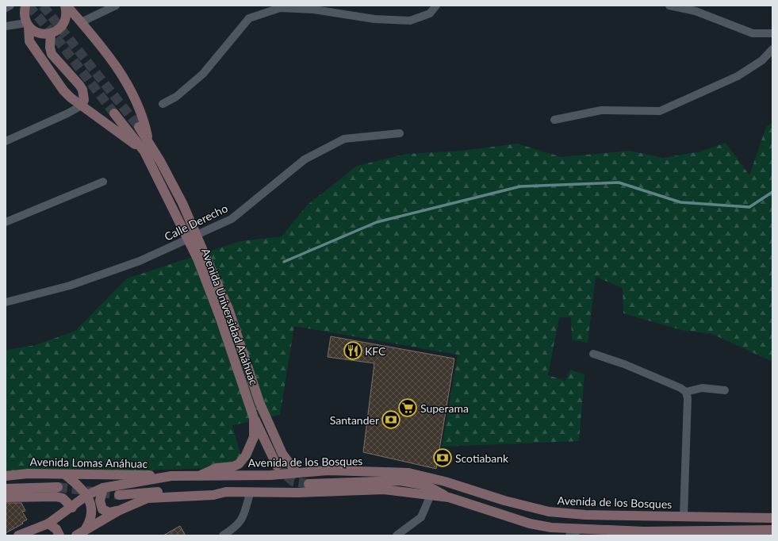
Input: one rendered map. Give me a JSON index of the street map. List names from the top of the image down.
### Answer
{
  "streets": {
    "main road": ["Avenida Universidad Anáhuac", "Avenida de los Bosques", "Avenida Lomas Anáhuac"],
    "street": ["Calle Derecho"]
  },
  "crossings": [
    ["Avenida Universidad Anáhuac", "Avenida de los Bosques"],
    ["Avenida de los Bosques", "Avenida Lomas Anáhuac"]
  ],
  "places": {
    "restaurant": ["KFC"],
    "supermarket": ["Superama"],
    "bank": ["Santander", "Scotiabank"]
  }
}
